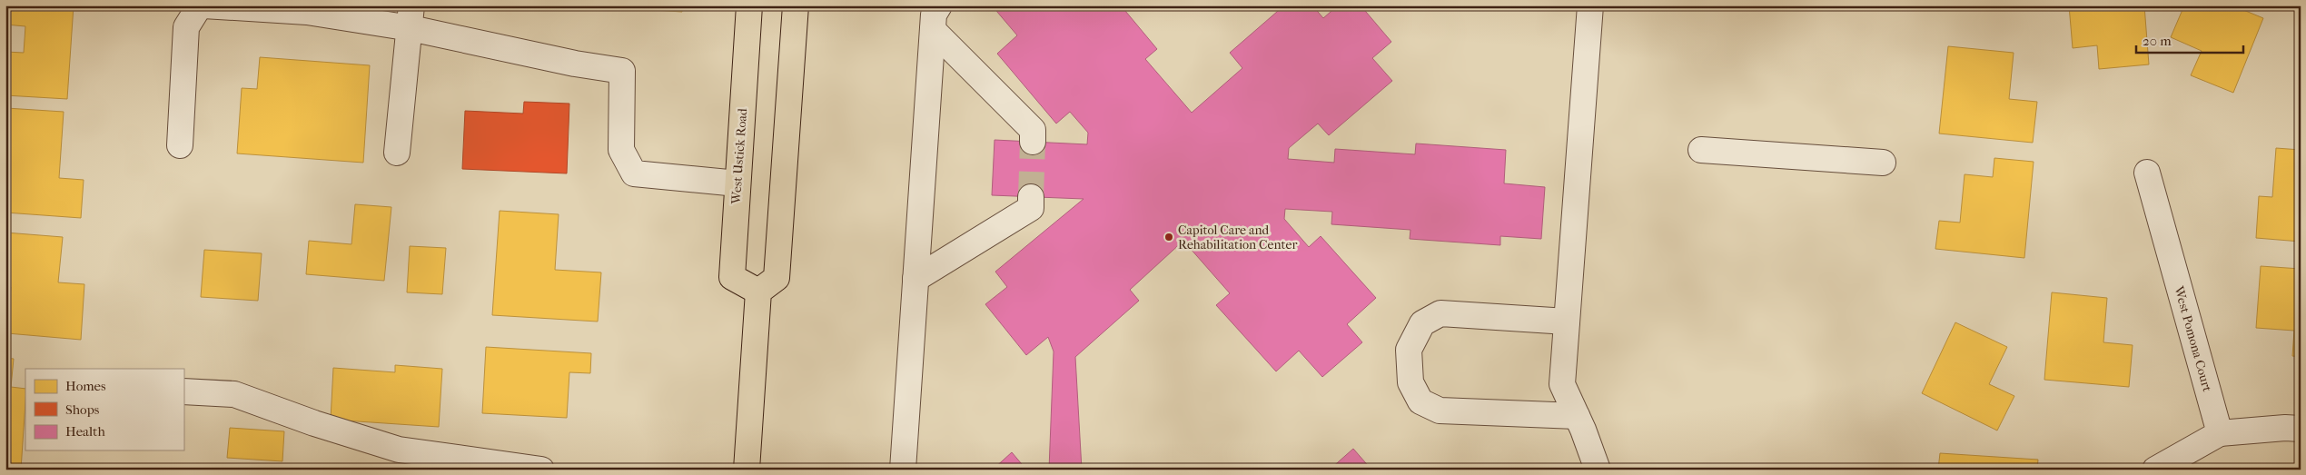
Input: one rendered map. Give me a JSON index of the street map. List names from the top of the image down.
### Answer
{
  "streets": {
    "main road": ["West Ustick Road"],
    "street": ["West Pomona Court"]
  },
  "places": ["Capitol Care and Rehabilitation Center"],
  "legend": ["Homes", "Shops", "Health"],
  "scale_bar": "20 m"
}
